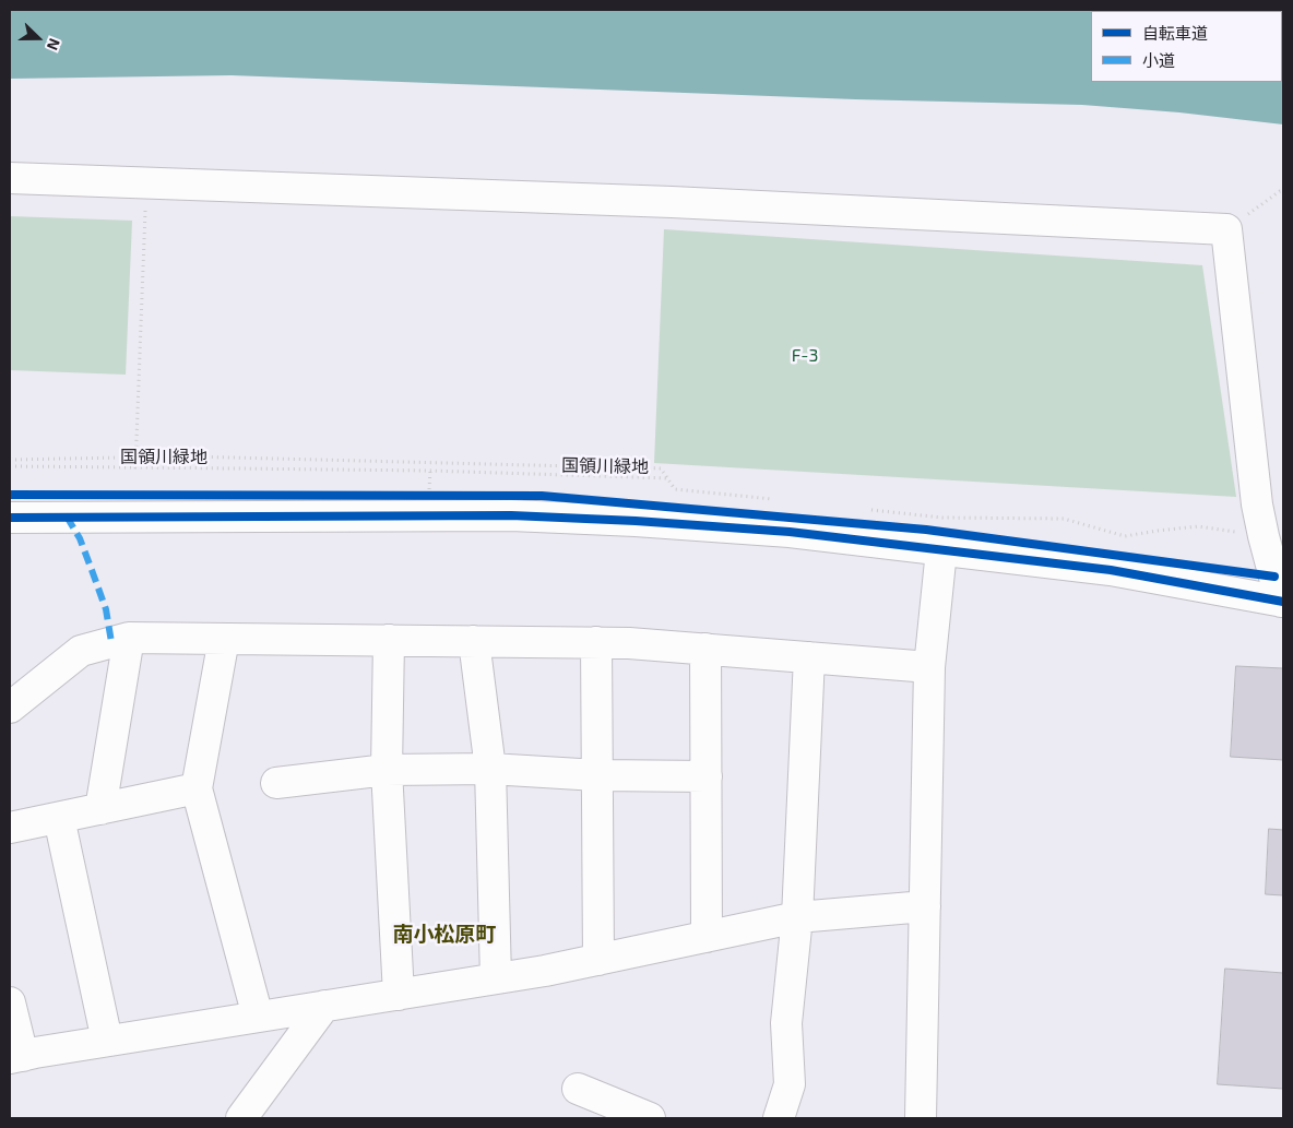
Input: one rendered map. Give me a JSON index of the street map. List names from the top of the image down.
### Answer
{
  "streets": {
    "path": ["国領川緑地"]
  },
  "districts": ["南小松原町"],
  "parks": ["F-3"],
  "legend": ["自転車道", "小道"],
  "north": "right"
}
